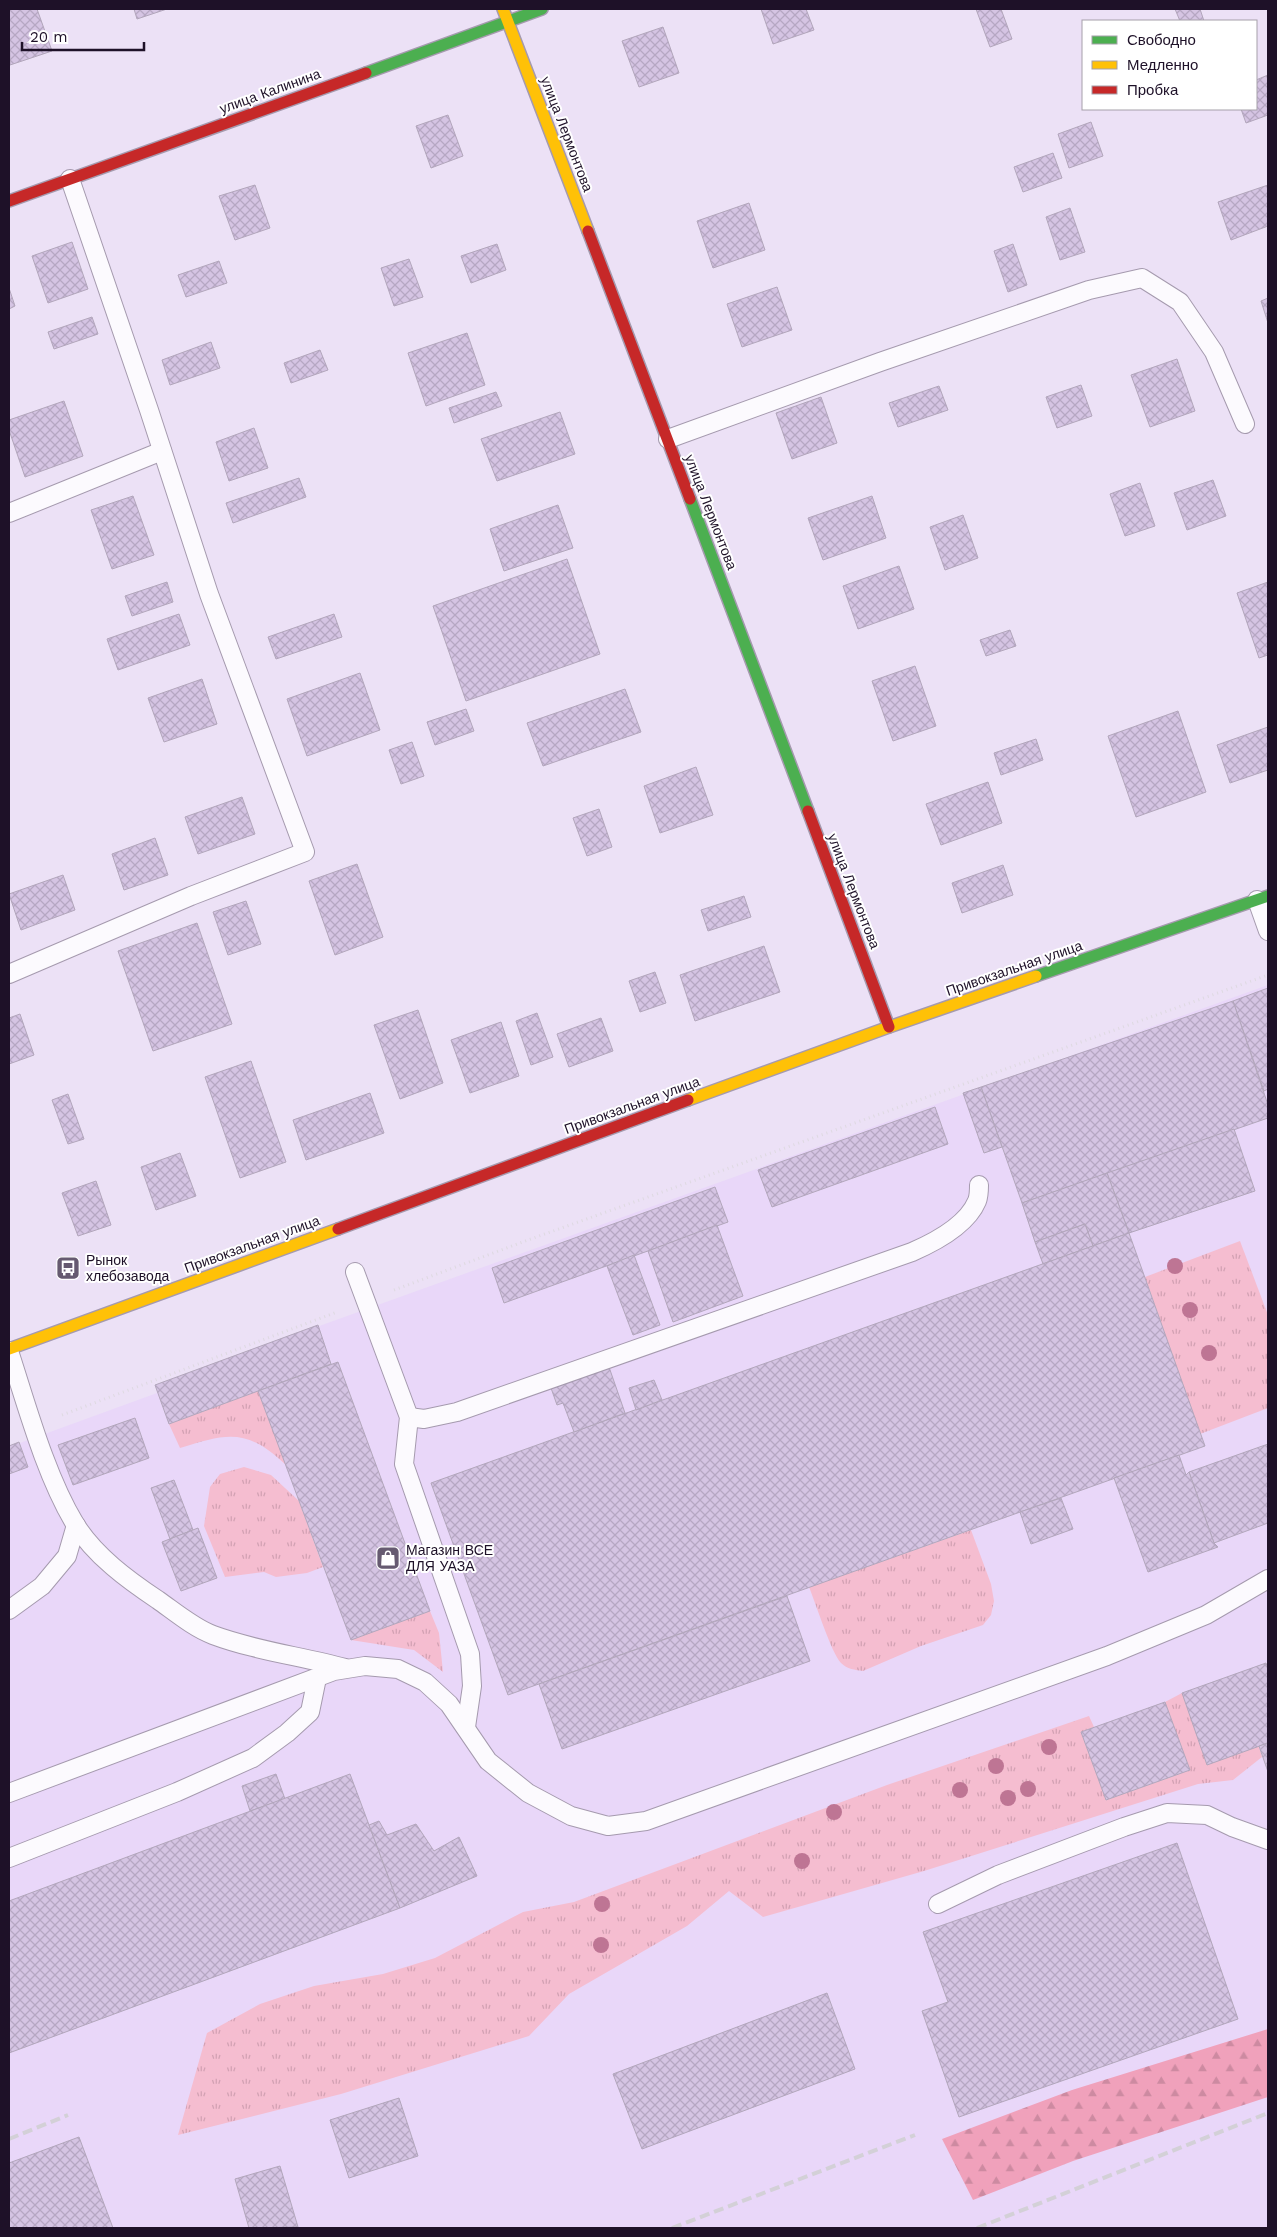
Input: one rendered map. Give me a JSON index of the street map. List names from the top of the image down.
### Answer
{
  "streets": {
    "street": ["улица Калинина", "улица Лермонтова", "Привокзальная улица"]
  },
  "crossings": [
    ["улица Калинина", "улица Лермонтова"],
    ["улица Лермонтова", "Привокзальная улица"]
  ],
  "places": {
    "bus stop": ["Рынок хлебозавода"],
    "shop": ["Магазин ВСЕ ДЛЯ УАЗА"]
  },
  "legend": ["Свободно", "Медленно", "Пробка"],
  "scale_bar": "20 m"
}
